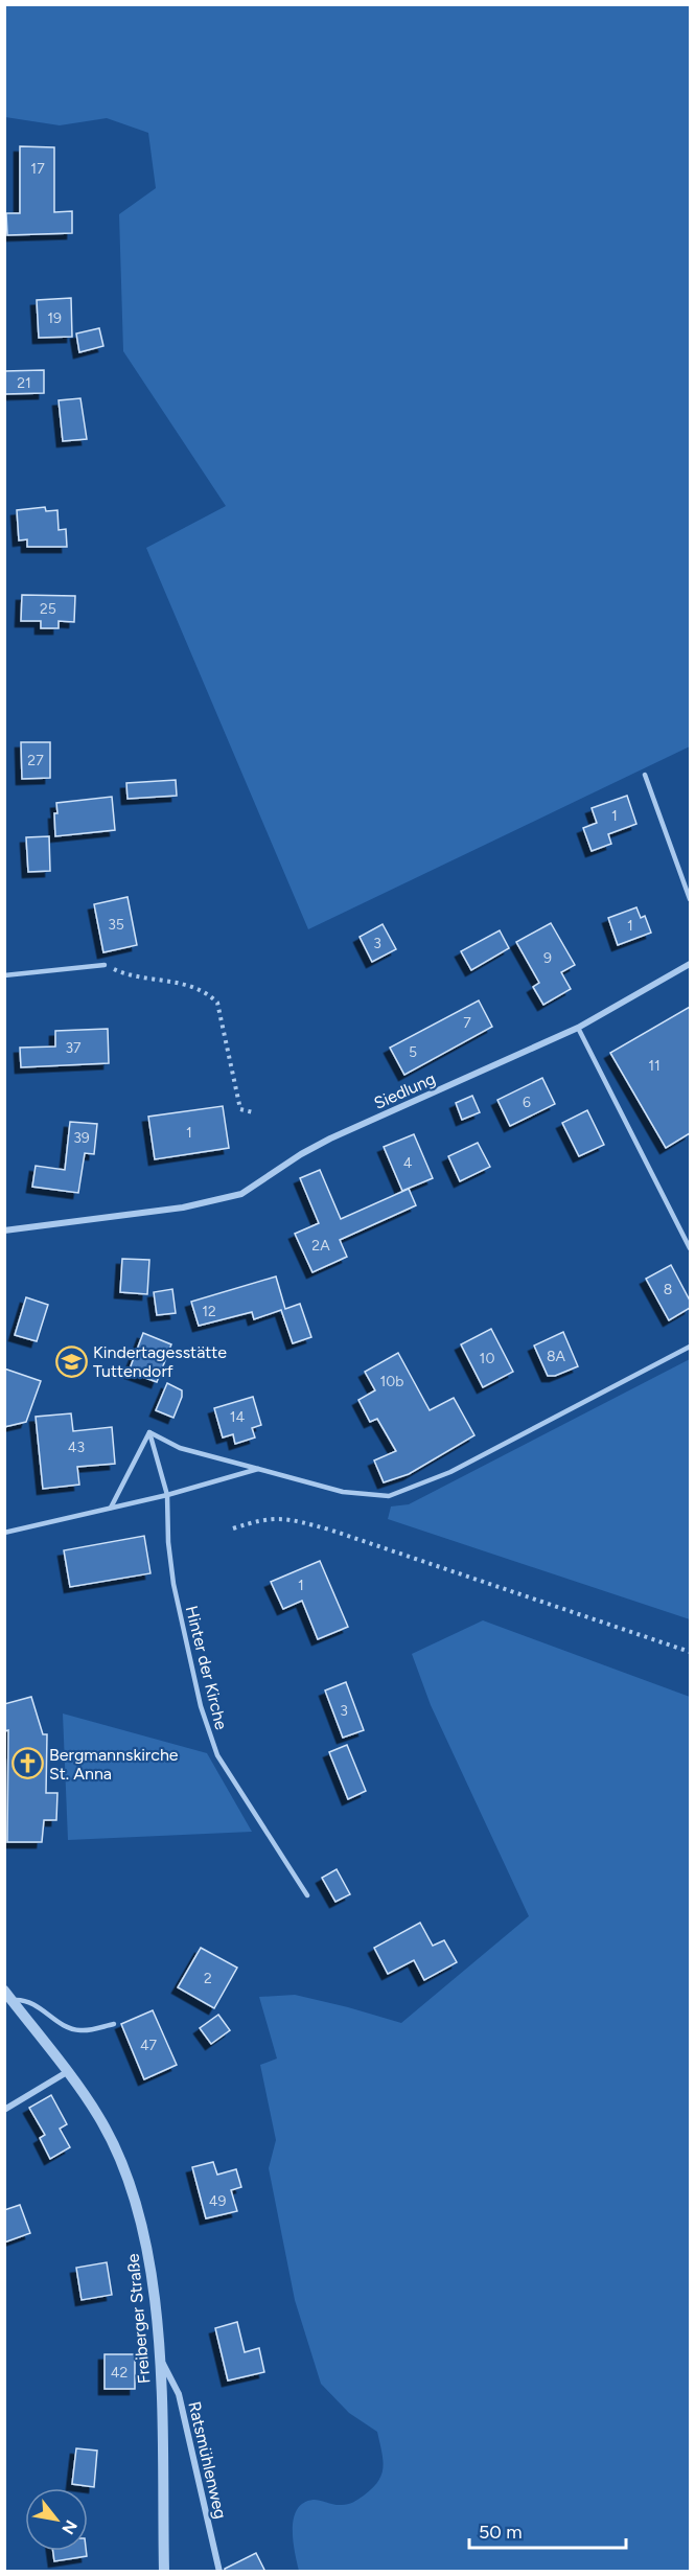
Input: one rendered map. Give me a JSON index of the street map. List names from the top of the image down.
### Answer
{
  "streets": {
    "street": ["Siedlung", "Freiberger Straße", "Ratsmühlenweg"],
    "lane": ["Hinter der Kirche"]
  },
  "crossings": [
    ["Freiberger Straße", "Ratsmühlenweg"]
  ],
  "places": {
    "school or university": ["Kindertagesstätte Tuttendorf"],
    "church": ["Bergmannskirche St. Anna"]
  },
  "house_numbers": [
    "17",
    "19",
    "21",
    "25",
    "27",
    "1",
    "35",
    "1",
    "3",
    "9",
    "7",
    "37",
    "5",
    "11",
    "6",
    "1",
    "39",
    "4",
    "2A",
    "8",
    "12",
    "8A",
    "10",
    "10b",
    "14",
    "43",
    "1",
    "3",
    "2",
    "47",
    "49",
    "42"
  ],
  "scale_bar": "50 m",
  "north": "bottom right"
}
